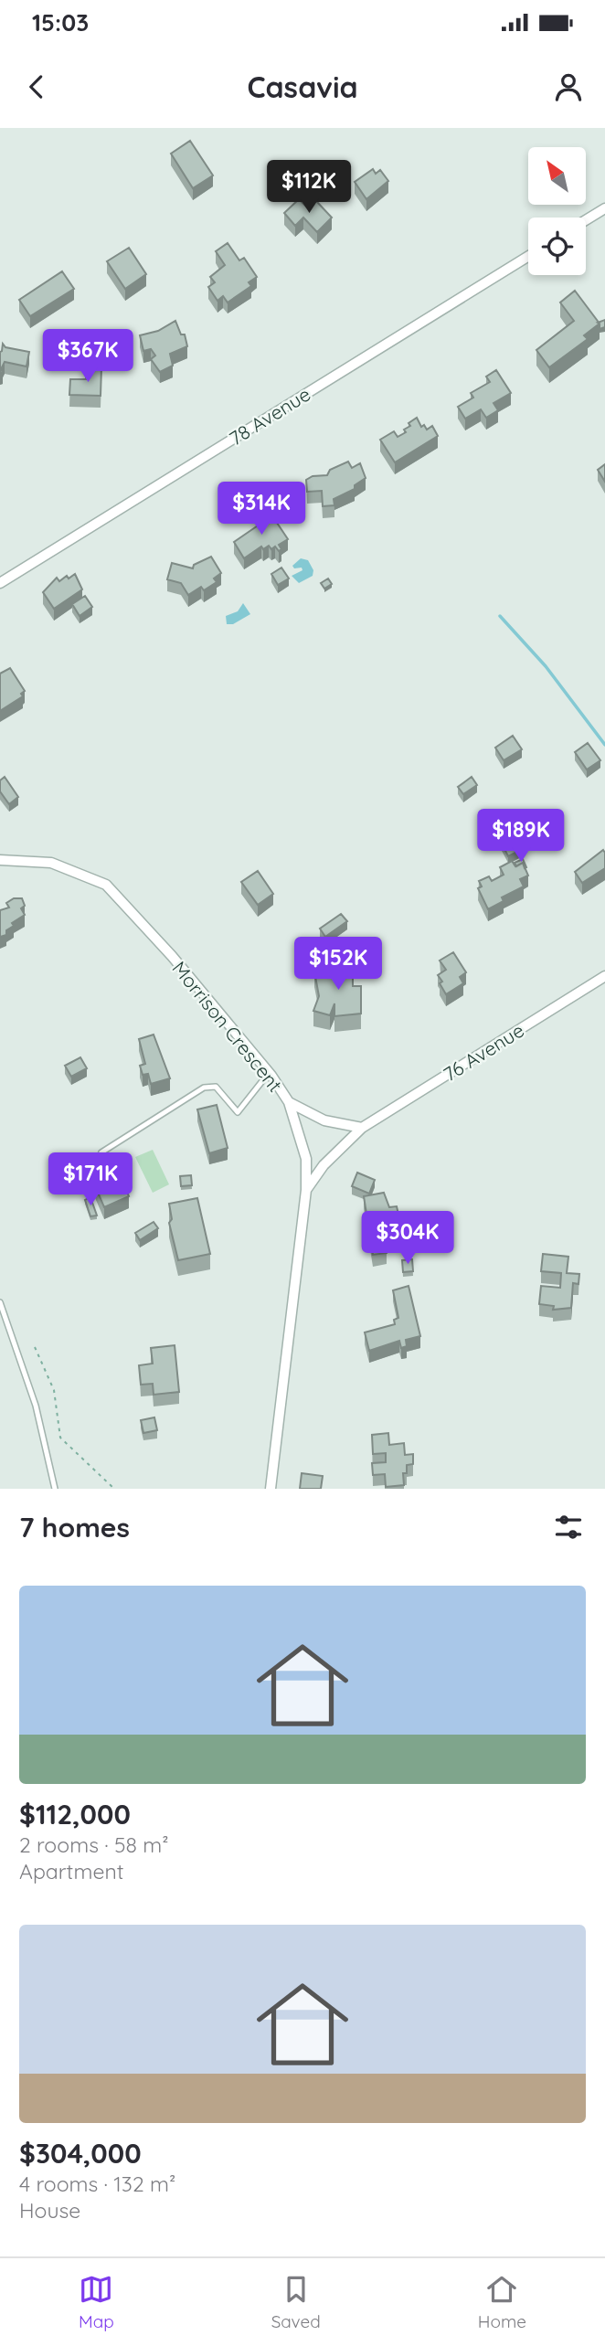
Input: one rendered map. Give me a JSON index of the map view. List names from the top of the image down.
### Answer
{
  "streets": {
    "street": ["78 Avenue", "Morrison Crescent", "76 Avenue"]
  },
  "crossings": [
    ["Morrison Crescent", "76 Avenue"]
  ],
  "north": "top left",
  "page": {
    "status": "15:03",
    "header": "Casavia",
    "price": [
      "$112K",
      "$367K",
      "$314K",
      "$189K",
      "$152K",
      "$171K",
      "$304K"
    ],
    "heading": "7 homes",
    "list": [
      {
        "name": "$112,000",
        "note": "2 rooms · 58 m² · Apartment"
      },
      {
        "name": "$304,000",
        "note": "4 rooms · 132 m² · House"
      }
    ],
    "tabs": ["Map", "Saved", "Home"]
  }
}
